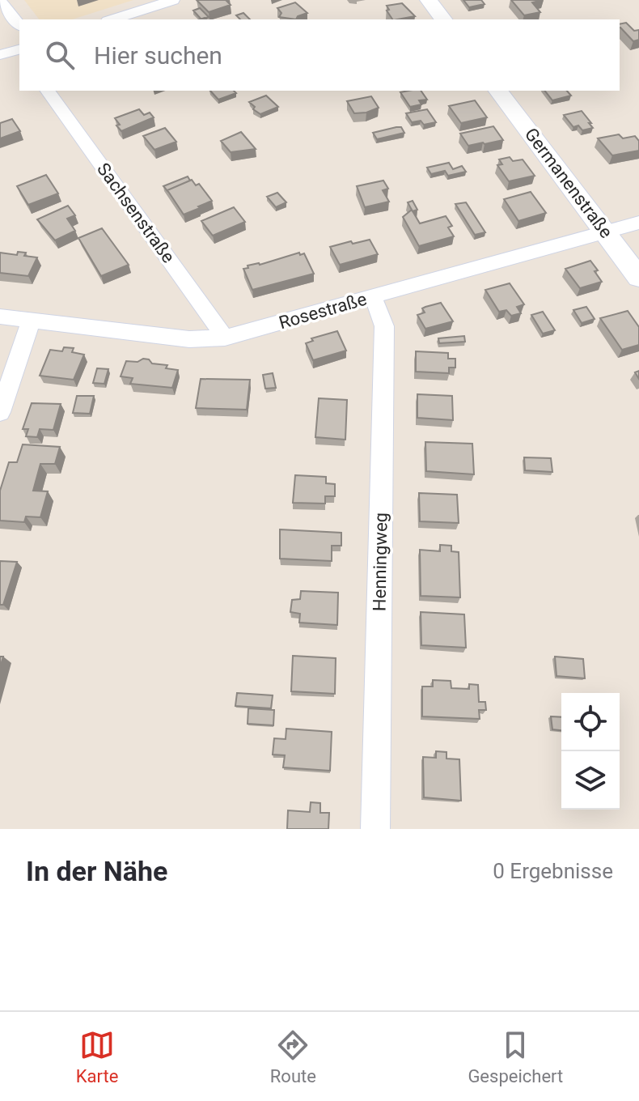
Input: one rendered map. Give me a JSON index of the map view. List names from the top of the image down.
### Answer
{
  "streets": {
    "street": [
      "Germanenstraße",
      "Sachsenstraße",
      "Rosestraße",
      "Henningweg"
    ]
  },
  "crossings": [
    ["Germanenstraße", "Rosestraße"],
    ["Sachsenstraße", "Rosestraße"],
    ["Rosestraße", "Henningweg"]
  ],
  "page": {
    "search": "Hier suchen",
    "heading": ["In der Nähe", "0 Ergebnisse"],
    "nav": ["Karte", "Route", "Gespeichert"]
  }
}
